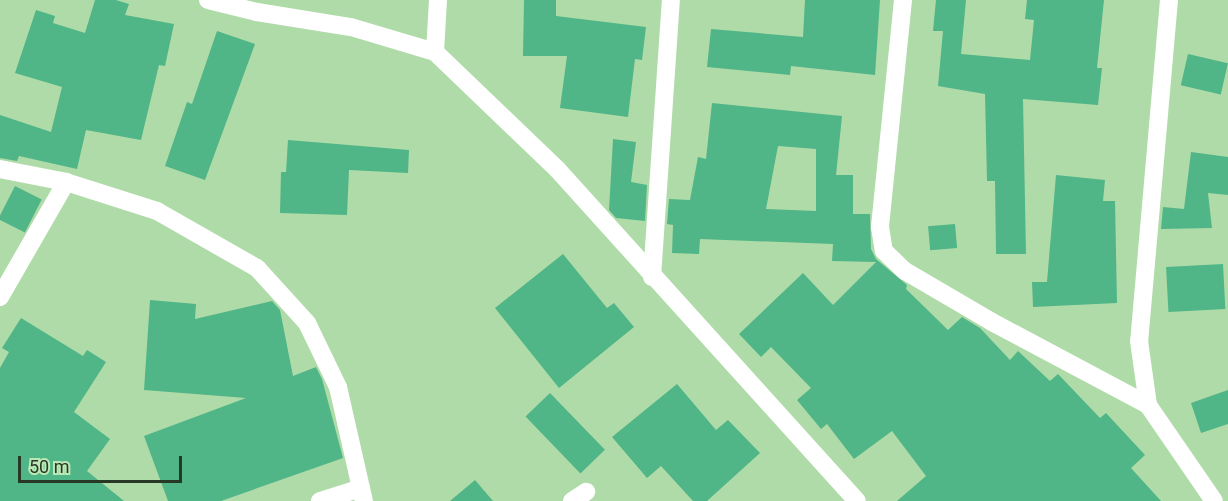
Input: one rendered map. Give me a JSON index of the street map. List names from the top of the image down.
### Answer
{
  "scale_bar": "50 m"
}
